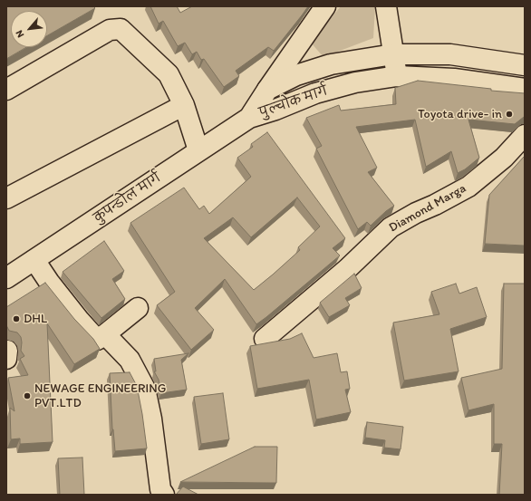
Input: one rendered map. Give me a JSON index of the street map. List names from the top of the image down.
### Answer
{
  "streets": {
    "main road": ["पुल्चोक मार्ग", "कुपन्डोल मार्ग", "Diamond Marga"]
  },
  "crossings": [
    ["पुल्चोक मार्ग", "कुपन्डोल मार्ग"]
  ],
  "places": ["Toyota drive- in", "DHL", "NEWAGE ENGINEERING PVT.LTD"],
  "north": "bottom left"
}
